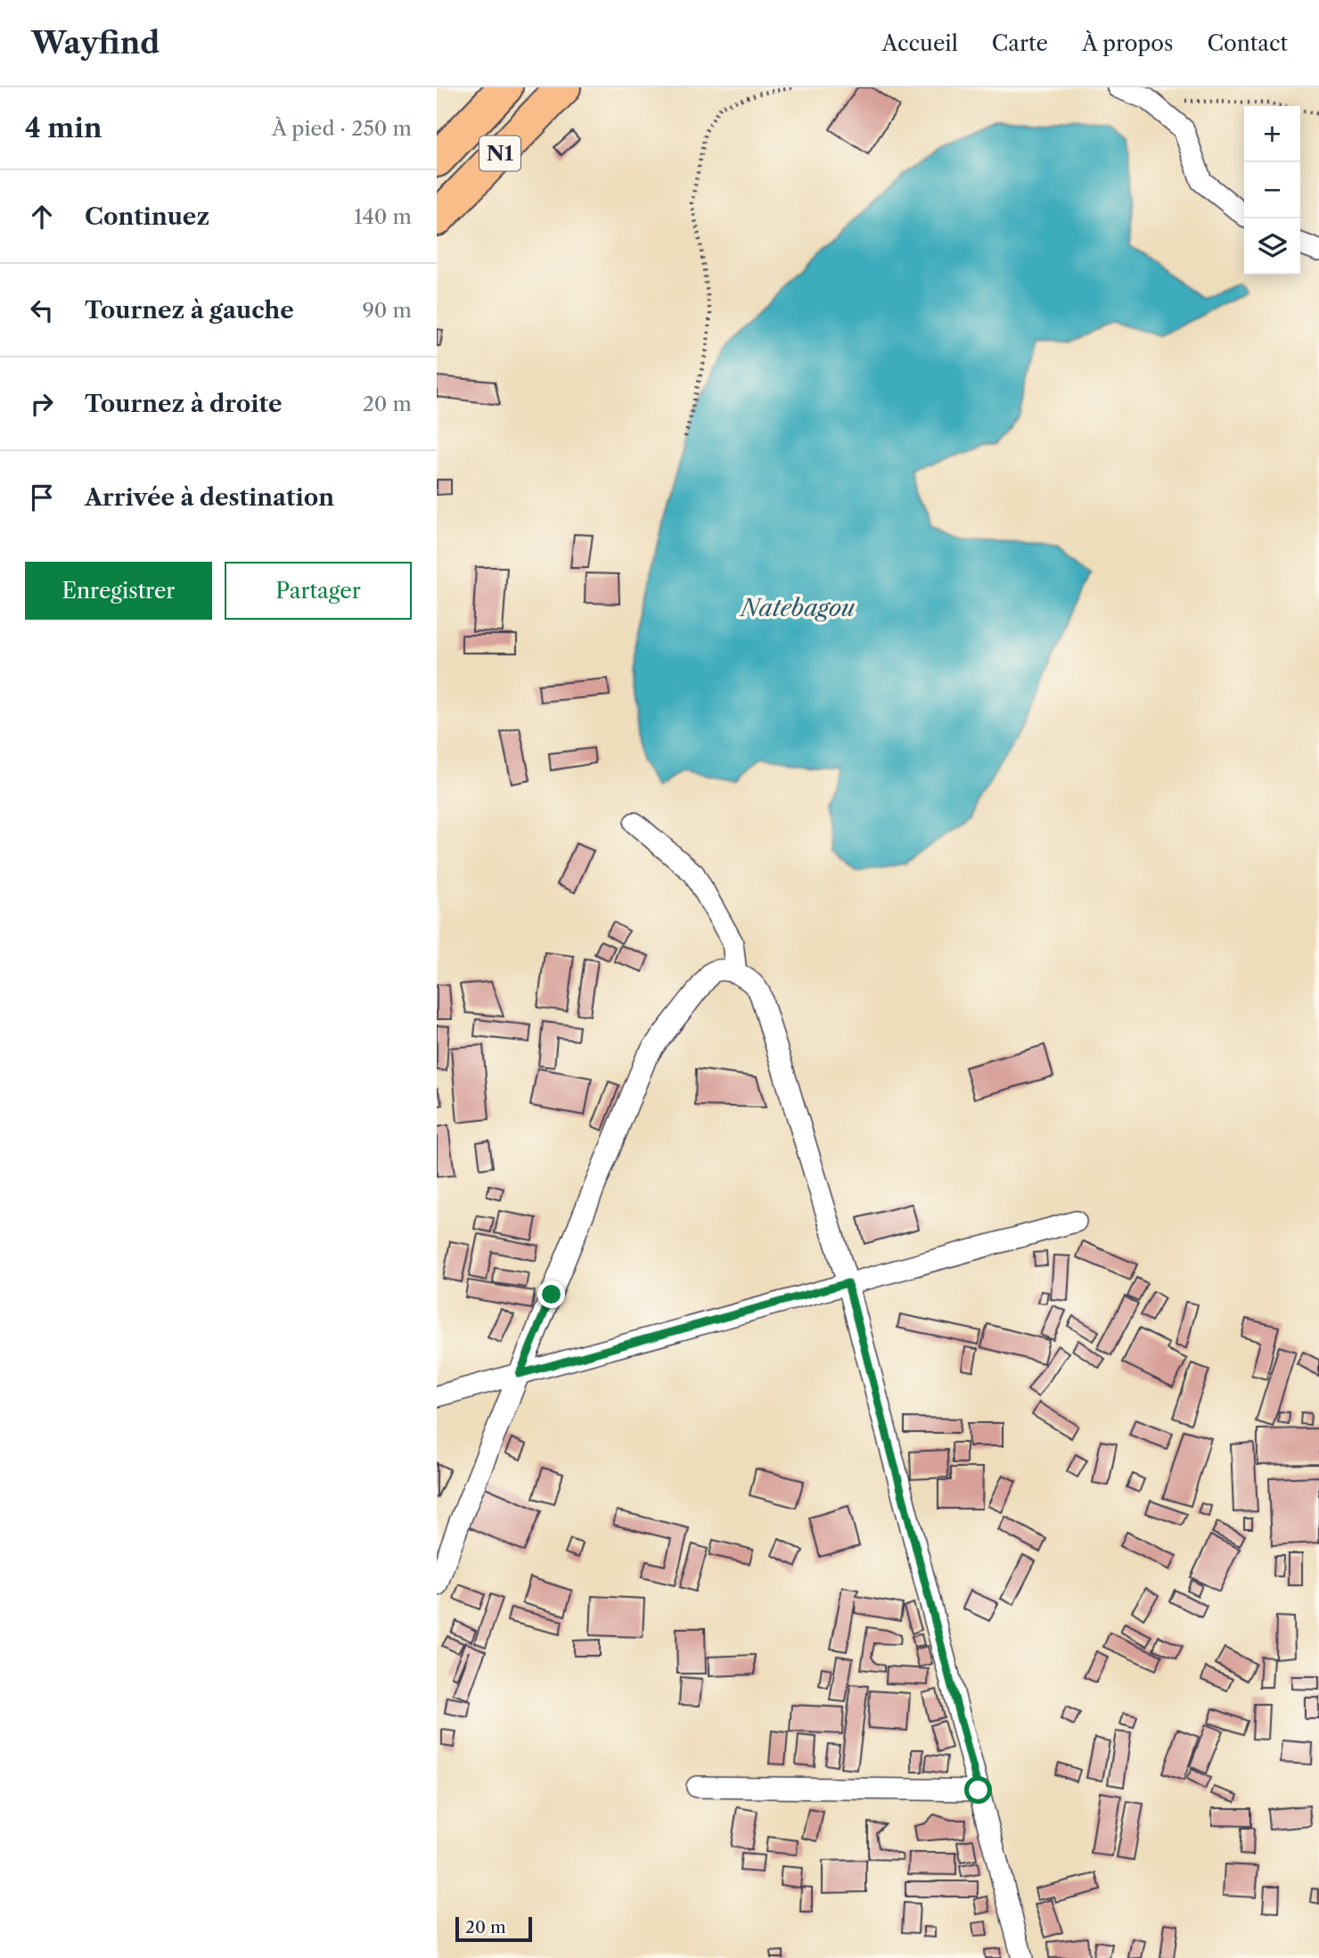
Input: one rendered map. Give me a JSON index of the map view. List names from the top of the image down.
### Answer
{
  "streets": {
    "highway": ["N1"]
  },
  "water": ["Natebagou"],
  "scale_bar": "20 m",
  "page": {
    "header": "Wayfind",
    "nav": [
      "Accueil",
      "Carte",
      "À propos",
      "Contact"
    ],
    "heading": ["4 min", "À pied · 250 m"],
    "map_buttons": ["+", "−"],
    "list": [
      ["Continuez", "140 m"],
      ["Tournez à gauche", "90 m"],
      ["Tournez à droite", "20 m"],
      "Arrivée à destination"
    ],
    "buttons": ["Enregistrer", "Partager"],
    "scale": "20 m"
  }
}
